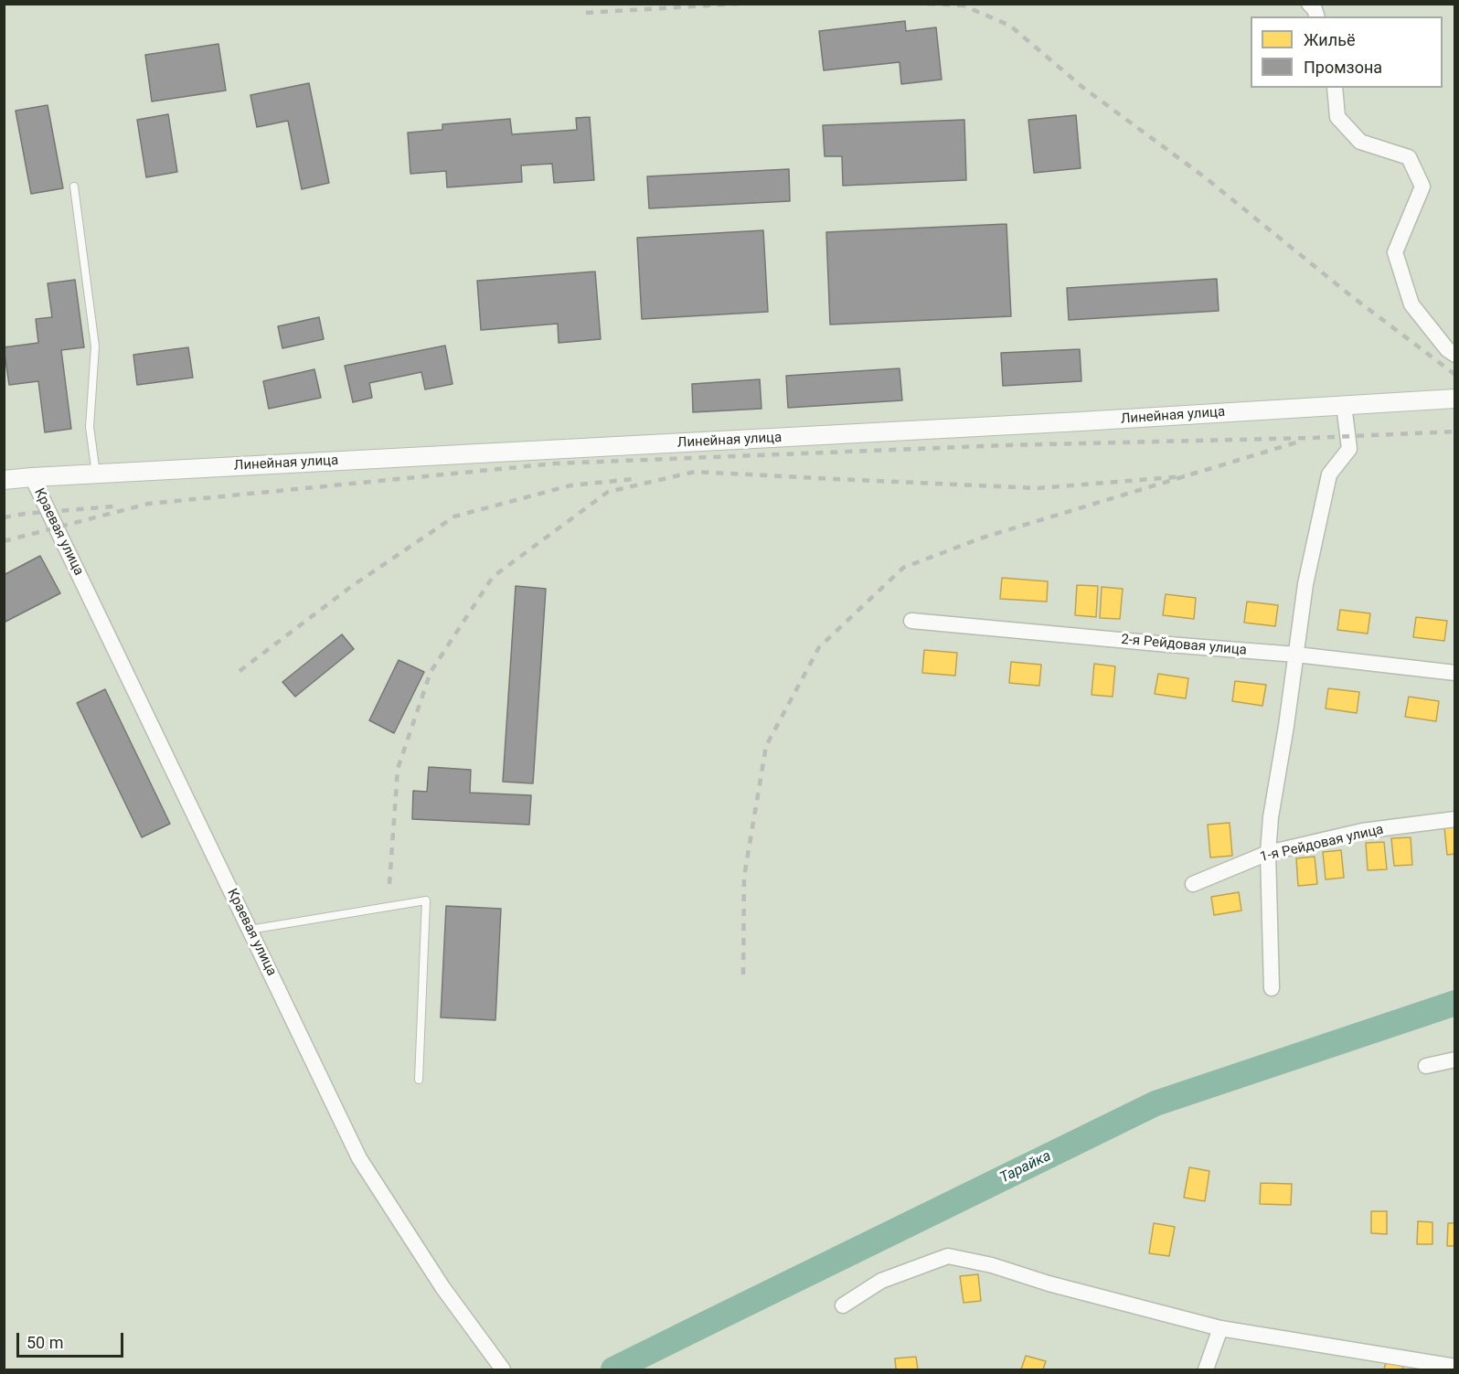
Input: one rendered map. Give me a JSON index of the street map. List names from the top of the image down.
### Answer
{
  "streets": {
    "street": [
      "Линейная улица",
      "Краевая улица",
      "2-я Рейдовая улица",
      "1-я Рейдовая улица"
    ]
  },
  "crossings": [
    ["Линейная улица", "Краевая улица"]
  ],
  "water": ["Тарайка"],
  "legend": ["Жильё", "Промзона"],
  "scale_bar": "50 m"
}
